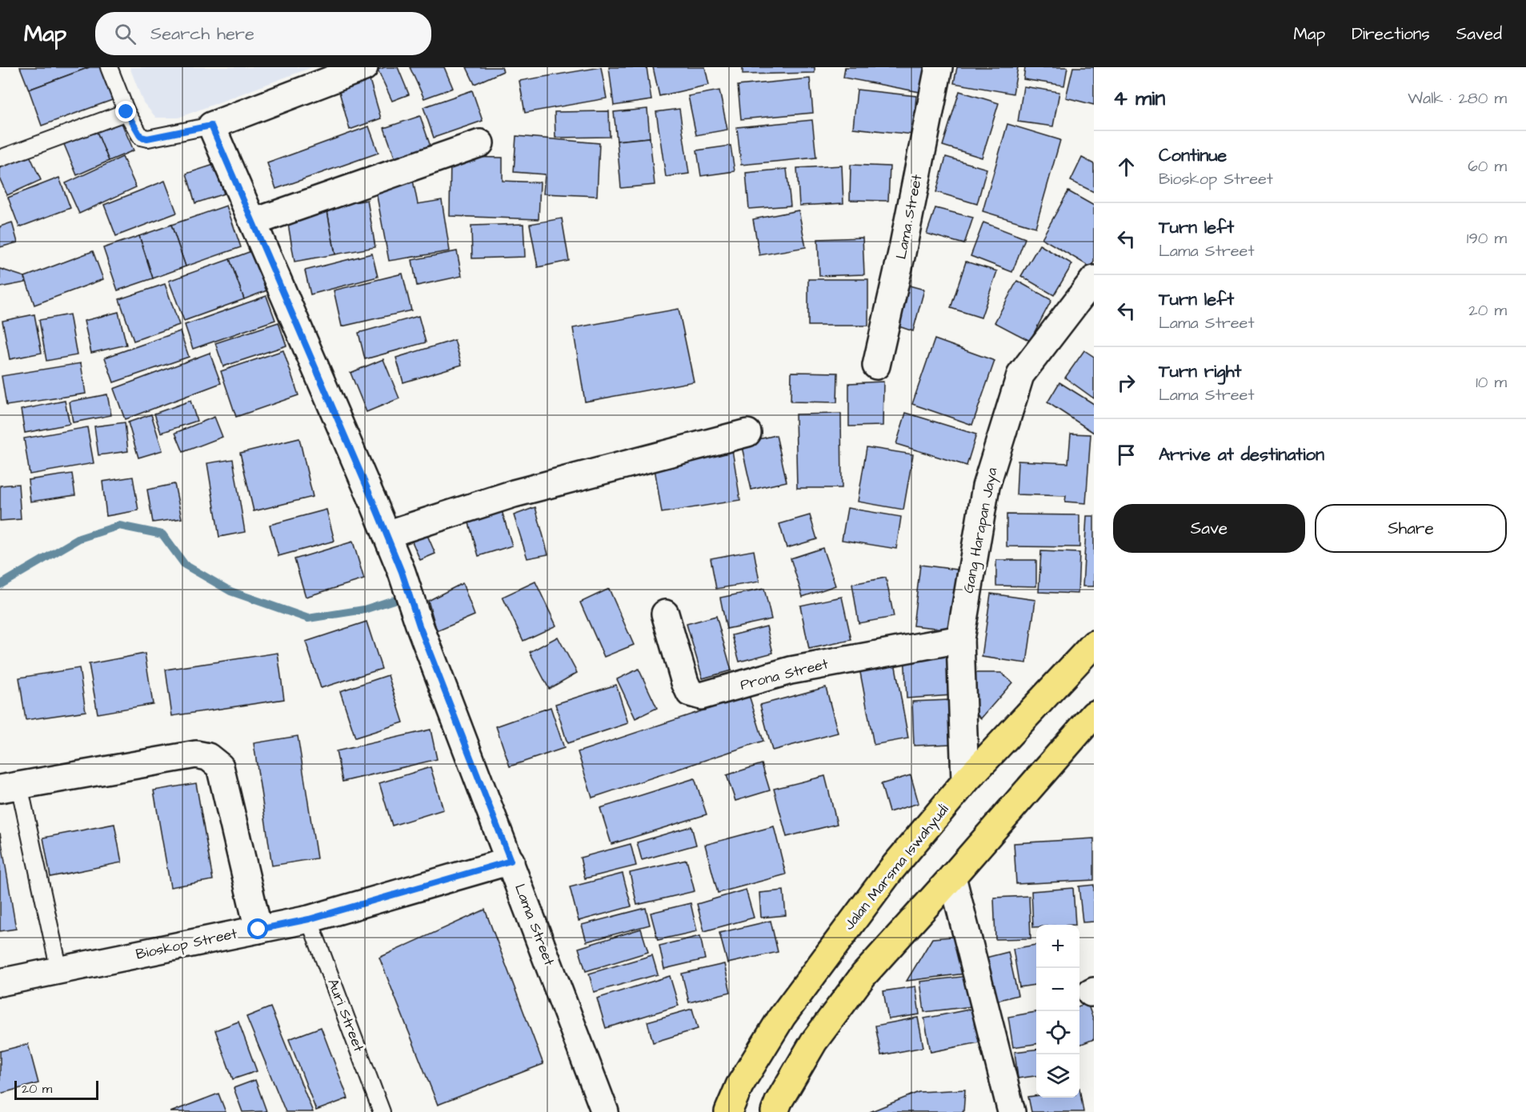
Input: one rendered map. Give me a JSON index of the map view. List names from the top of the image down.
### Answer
{
  "streets": {
    "highway": ["Jalan Marsma Iswahyudi"],
    "street": [
      "Lama Street",
      "Gang Harapan Jaya",
      "Prona Street",
      "Bioskop Street"
    ],
    "lane": ["Auri Street"]
  },
  "crossings": [
    ["Lama Street", "Bioskop Street"],
    ["Gang Harapan Jaya", "Prona Street"],
    ["Gang Harapan Jaya", "Jalan Marsma Iswahyudi"],
    ["Bioskop Street", "Auri Street"]
  ],
  "scale_bar": "20 m",
  "page": {
    "header": "Map",
    "search": "Search here",
    "nav": ["Map", "Directions", "Saved"],
    "heading": ["4 min", "Walk · 280 m"],
    "list": [
      ["Continue", "Bioskop Street", "60 m"],
      ["Turn left", "Lama Street", "190 m"],
      ["Turn left", "Lama Street", "20 m"],
      ["Turn right", "Lama Street", "10 m"],
      "Arrive at destination"
    ],
    "buttons": ["Save", "Share"],
    "map_buttons": ["+", "−"],
    "scale": "20 m"
  }
}
